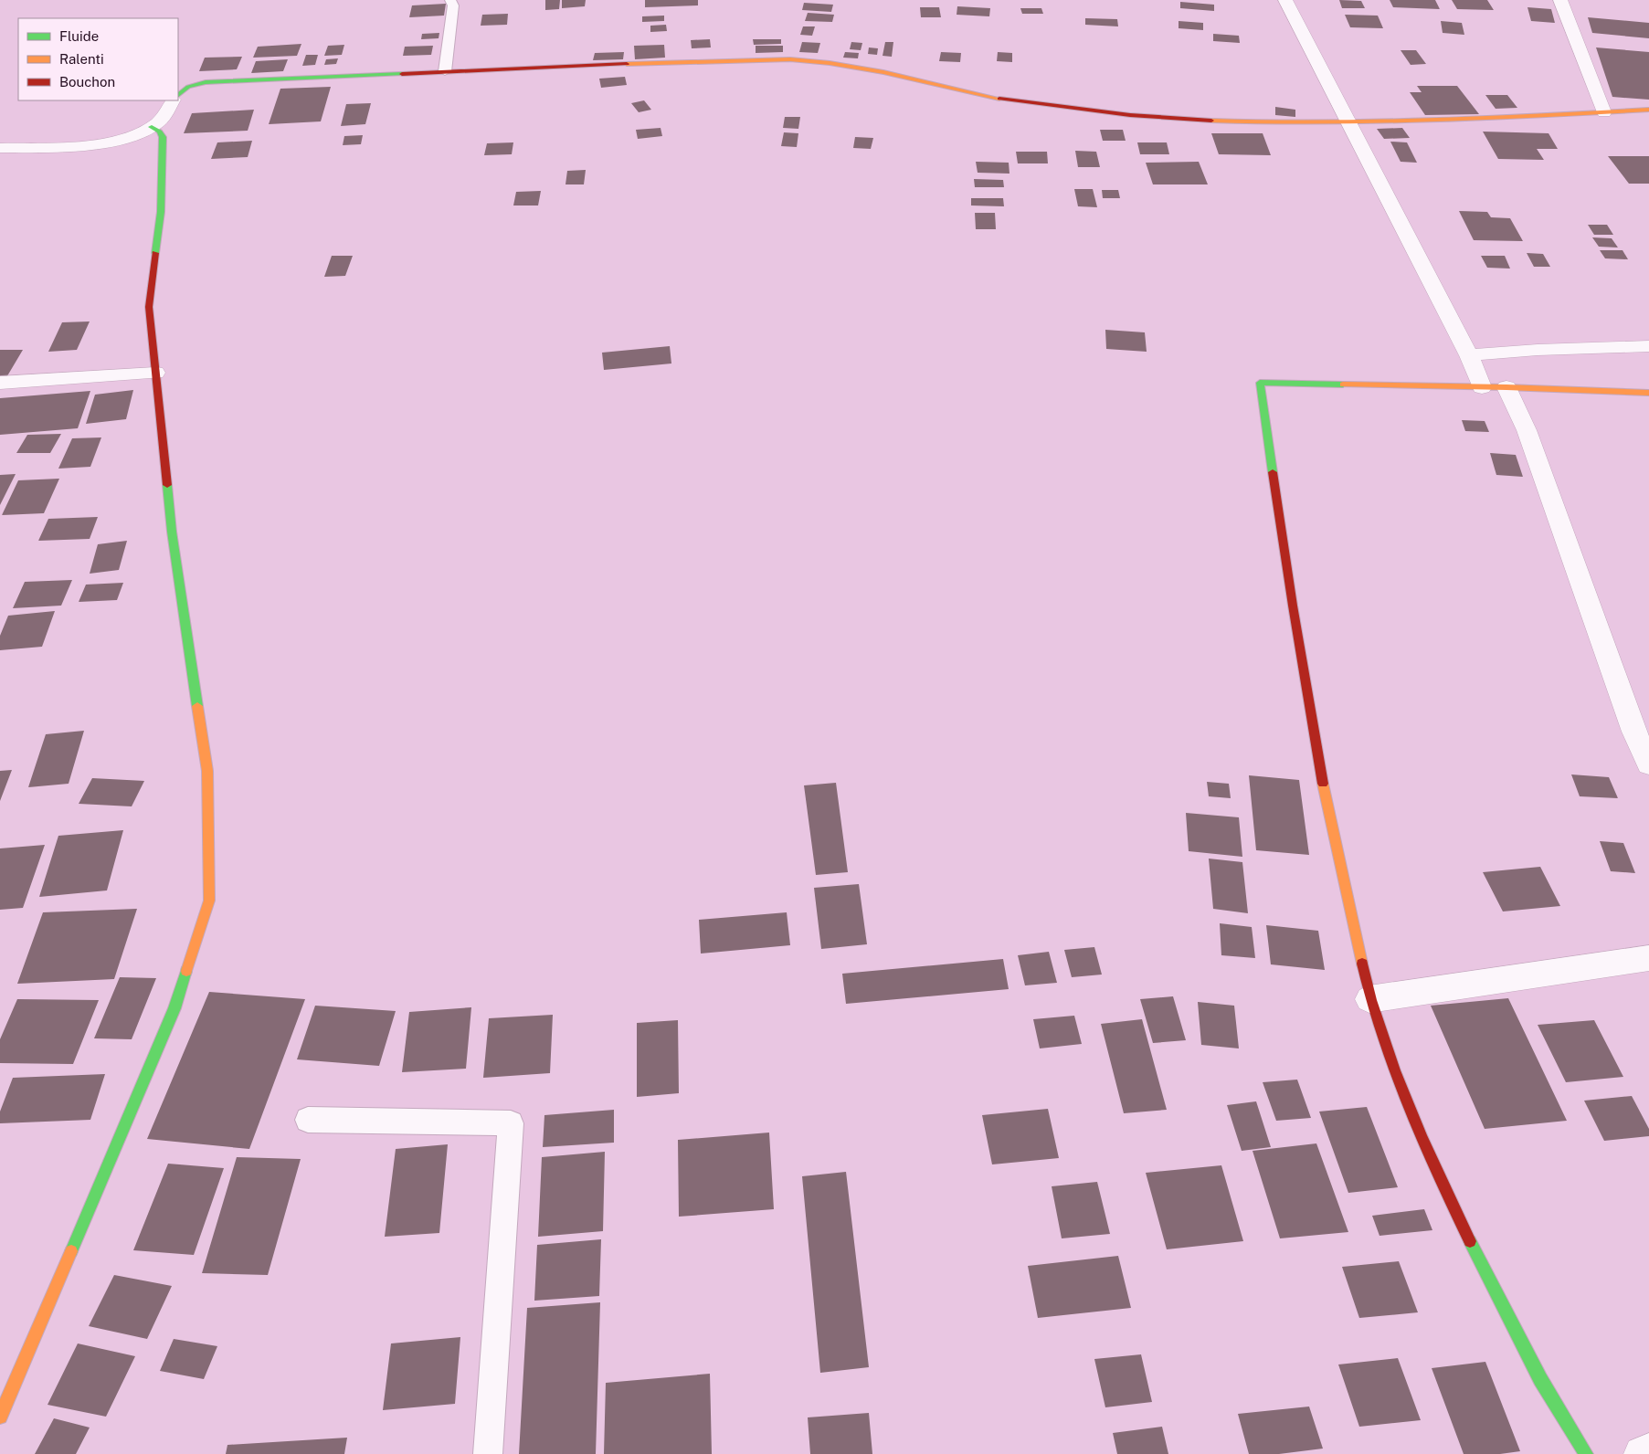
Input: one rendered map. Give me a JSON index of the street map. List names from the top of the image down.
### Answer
{
  "legend": ["Fluide", "Ralenti", "Bouchon"]
}
